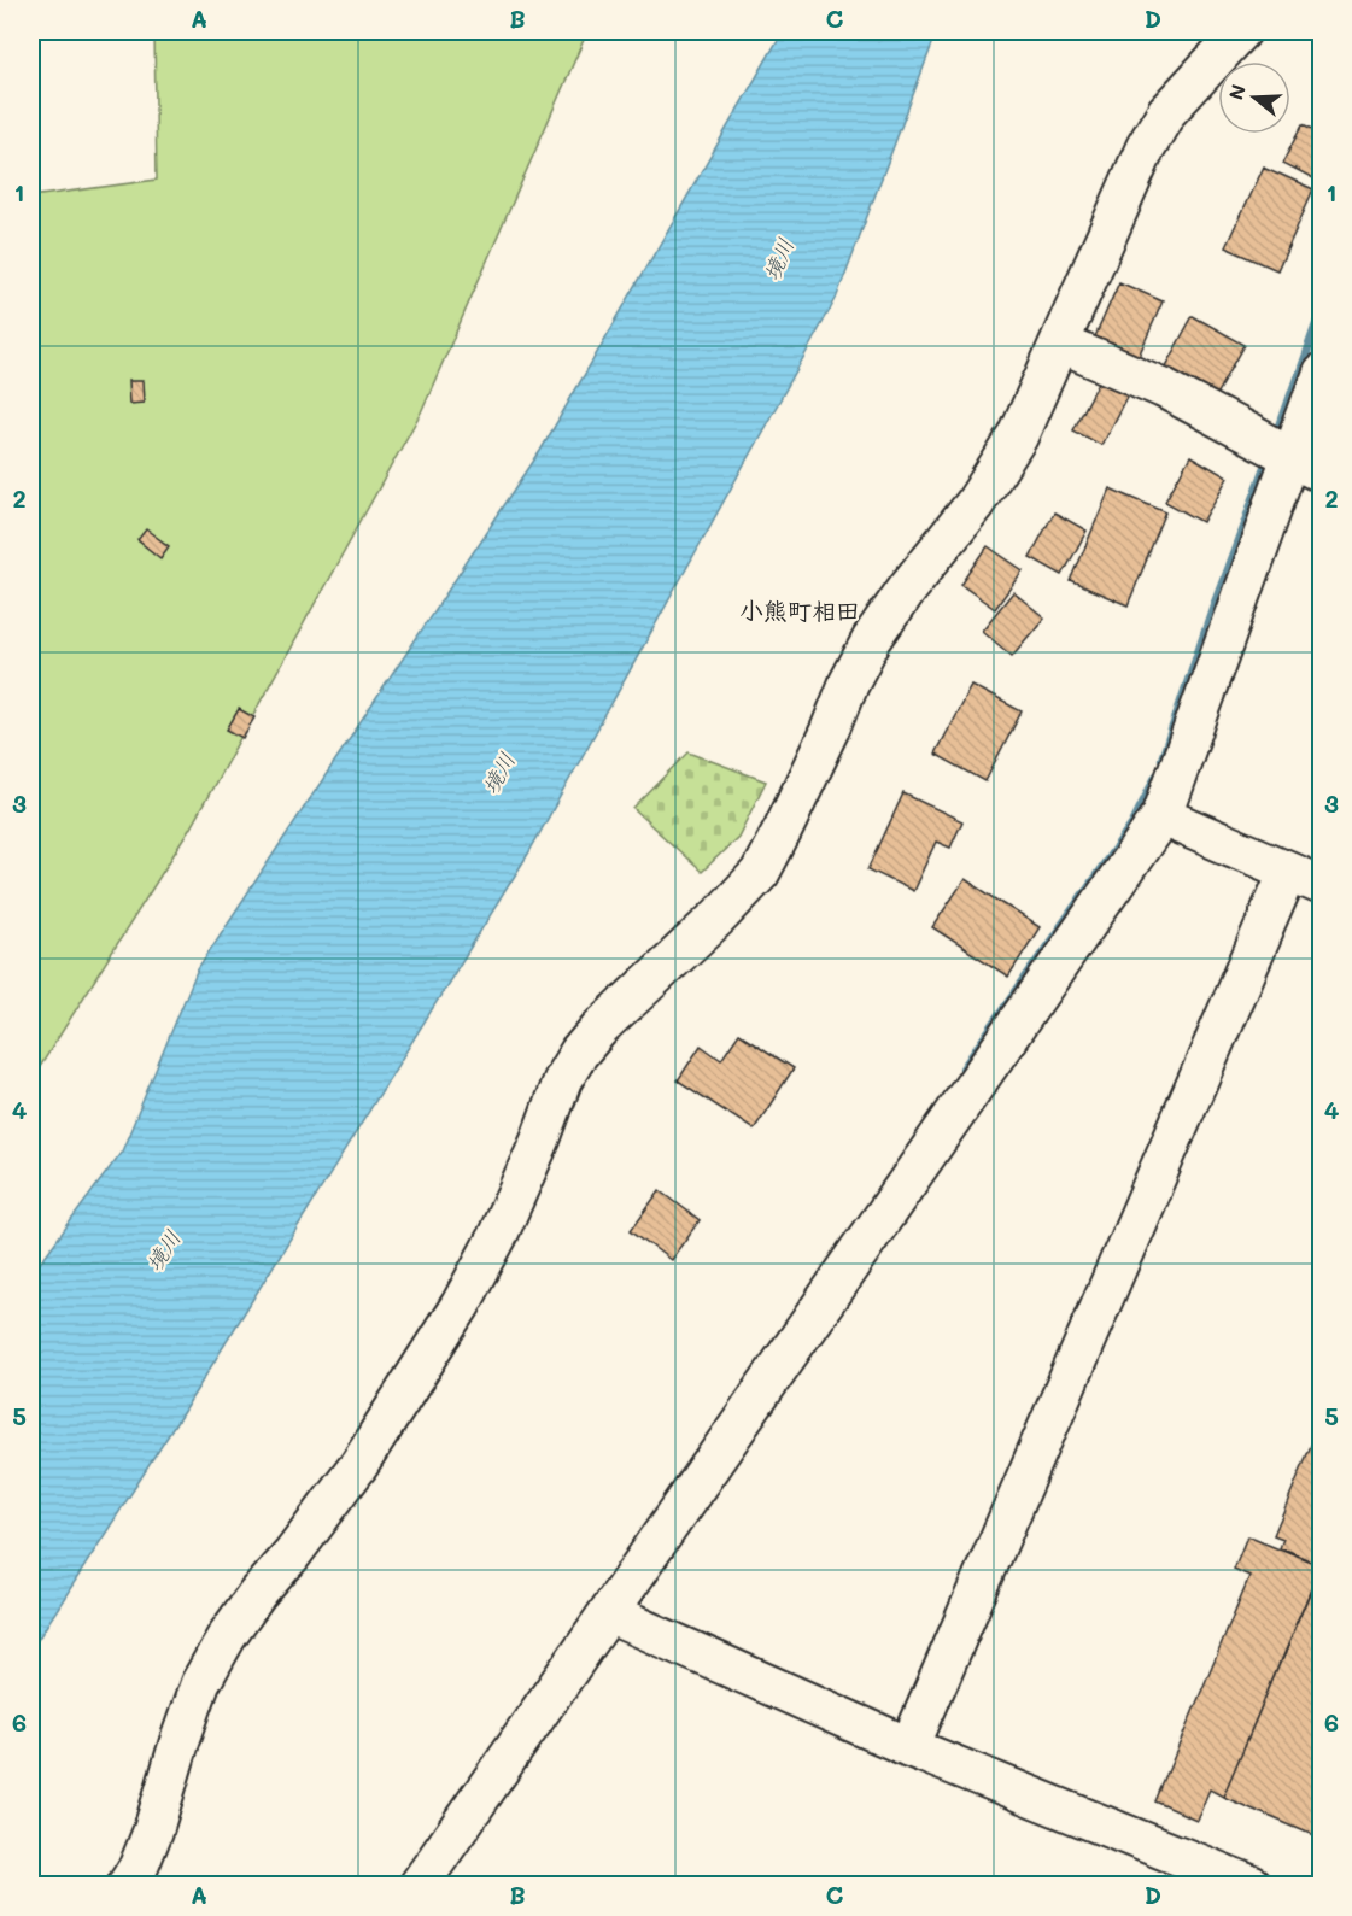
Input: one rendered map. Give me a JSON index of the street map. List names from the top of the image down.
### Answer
{
  "districts": ["小熊町相田"],
  "water": ["境川"],
  "north": "left",
  "grid": {
    "columns": [
      "A",
      "B",
      "C",
      "D"
    ],
    "rows": [
      "1",
      "2",
      "3",
      "4",
      "5",
      "6"
    ]
  }
}
